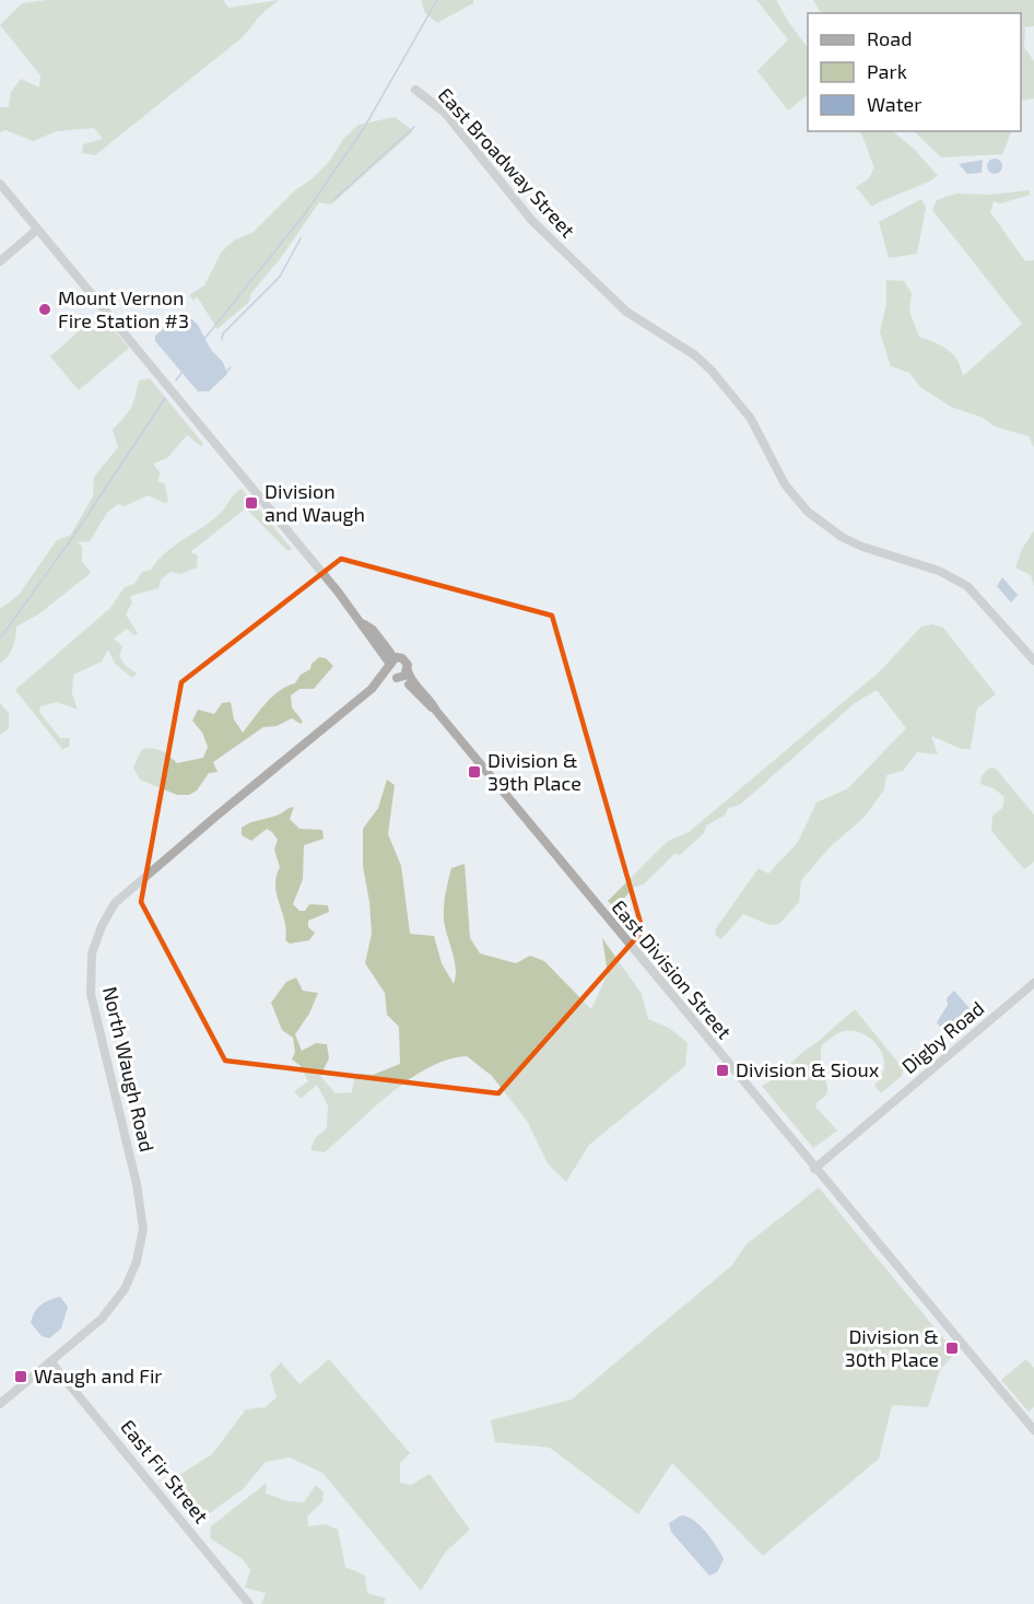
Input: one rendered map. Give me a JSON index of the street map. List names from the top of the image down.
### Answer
{
  "streets": {
    "street": [
      "East Broadway Street",
      "East Division Street",
      "Digby Road",
      "North Waugh Road",
      "East Fir Street"
    ]
  },
  "crossings": [
    ["East Division Street", "Digby Road"],
    ["East Division Street", "North Waugh Road"],
    ["North Waugh Road", "East Fir Street"]
  ],
  "places": {
    "other": ["Mount Vernon Fire Station #3"],
    "transit": [
      "Division and Waugh",
      "Division & 39th Place",
      "Division & Sioux",
      "Division & 30th Place",
      "Waugh and Fir"
    ]
  },
  "legend": ["Road", "Park", "Water"]
}
